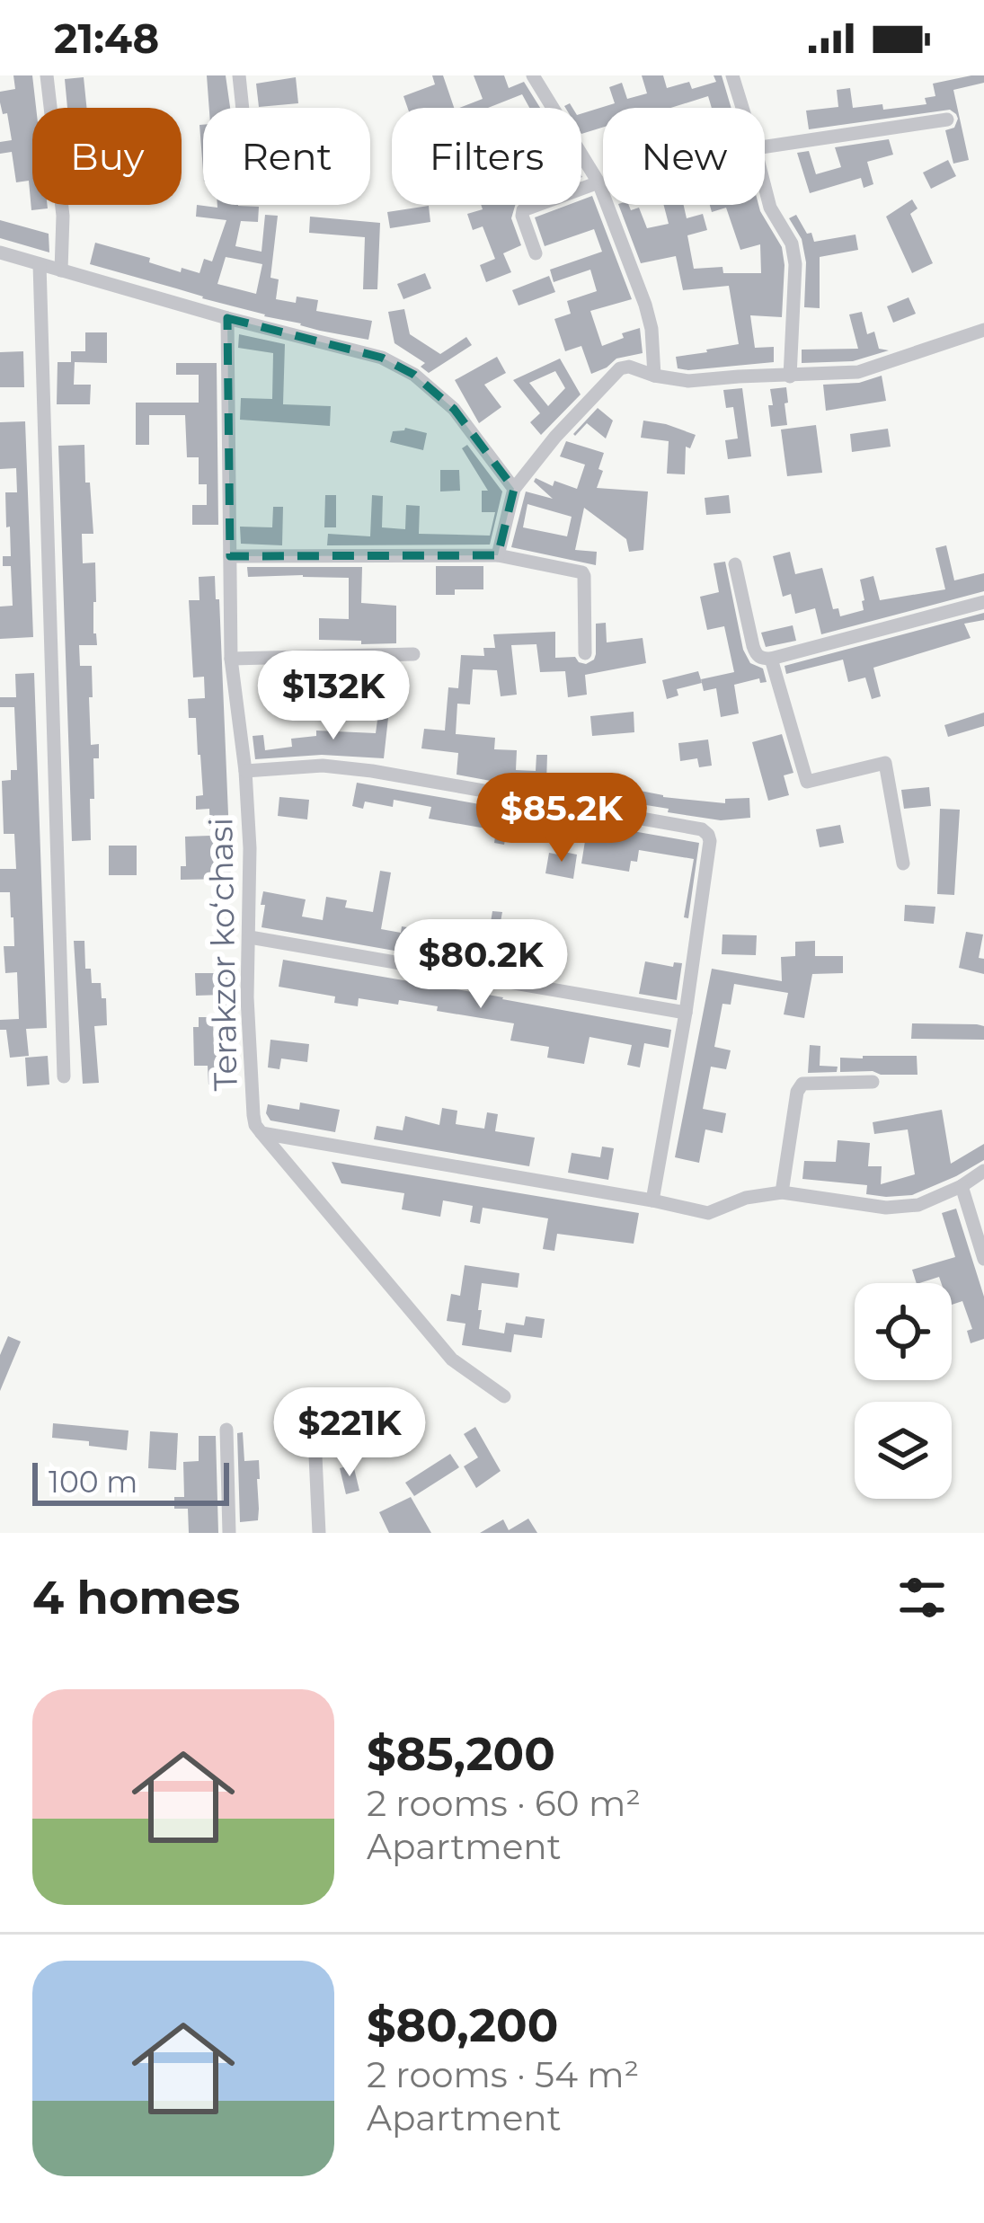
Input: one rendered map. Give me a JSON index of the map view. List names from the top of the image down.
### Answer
{
  "streets": {
    "street": ["Terakzor koʻchasi"]
  },
  "scale_bar": "100 m",
  "page": {
    "status": "21:48",
    "chip": [
      "Buy",
      "Rent",
      "Filters",
      "New"
    ],
    "price": [
      "$132K",
      "$85.2K",
      "$80.2K",
      "$221K"
    ],
    "scale": "100 m",
    "heading": "4 homes",
    "list": [
      {
        "name": "$85,200",
        "note": "2 rooms · 60 m² · Apartment"
      },
      {
        "name": "$80,200",
        "note": "2 rooms · 54 m² · Apartment"
      }
    ]
  }
}
